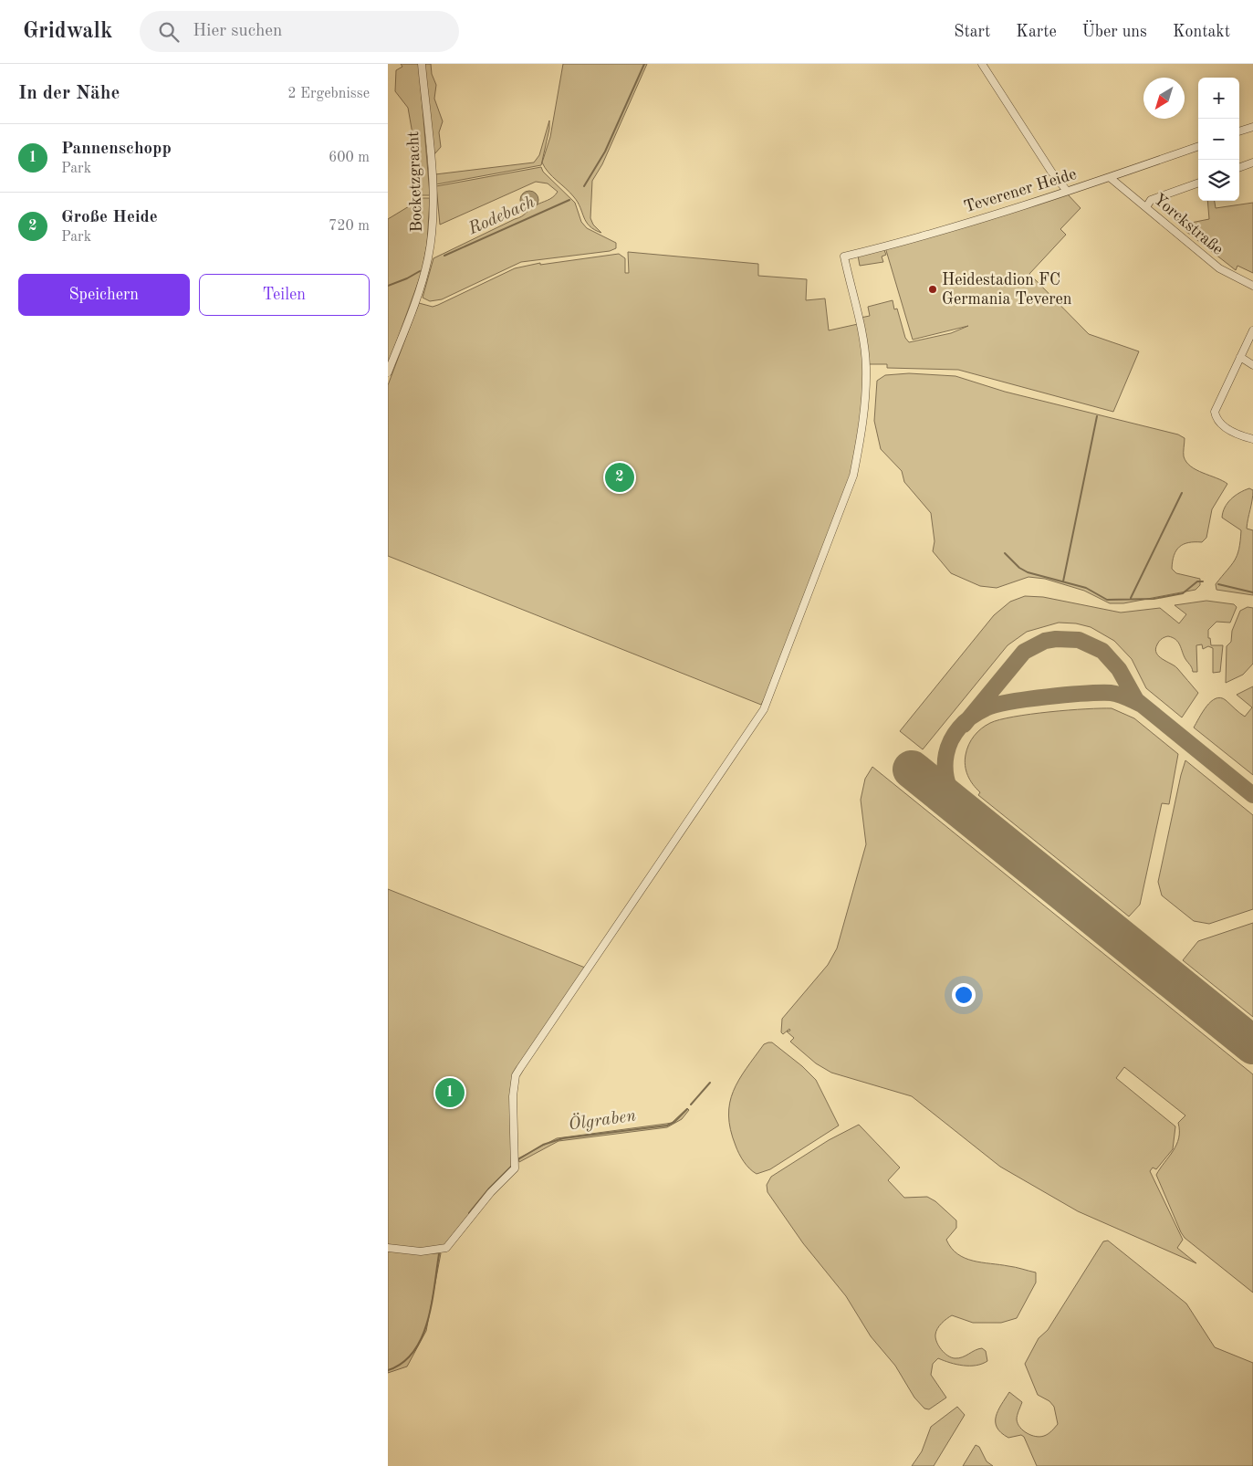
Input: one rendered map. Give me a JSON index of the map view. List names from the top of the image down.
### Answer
{
  "streets": {
    "street": ["Bocketzgracht", "Teverener Heide", "Yorckstraße"]
  },
  "water": ["Rodebach", "Ölgraben"],
  "places": ["Heidestadion FC Germania Teveren"],
  "north": "bottom left",
  "page": {
    "header": "Gridwalk",
    "search": "Hier suchen",
    "nav": [
      "Start",
      "Karte",
      "Über uns",
      "Kontakt"
    ],
    "heading": ["In der Nähe", "2 Ergebnisse"],
    "map_buttons": ["+", "−"],
    "list": [
      {
        "mark": "1",
        "name": "Pannenschopp",
        "note": "Park",
        "value": "600 m"
      },
      {
        "mark": "2",
        "name": "Große Heide",
        "note": "Park",
        "value": "720 m"
      }
    ],
    "buttons": ["Speichern", "Teilen"],
    "pins": ["2", "1"]
  }
}
